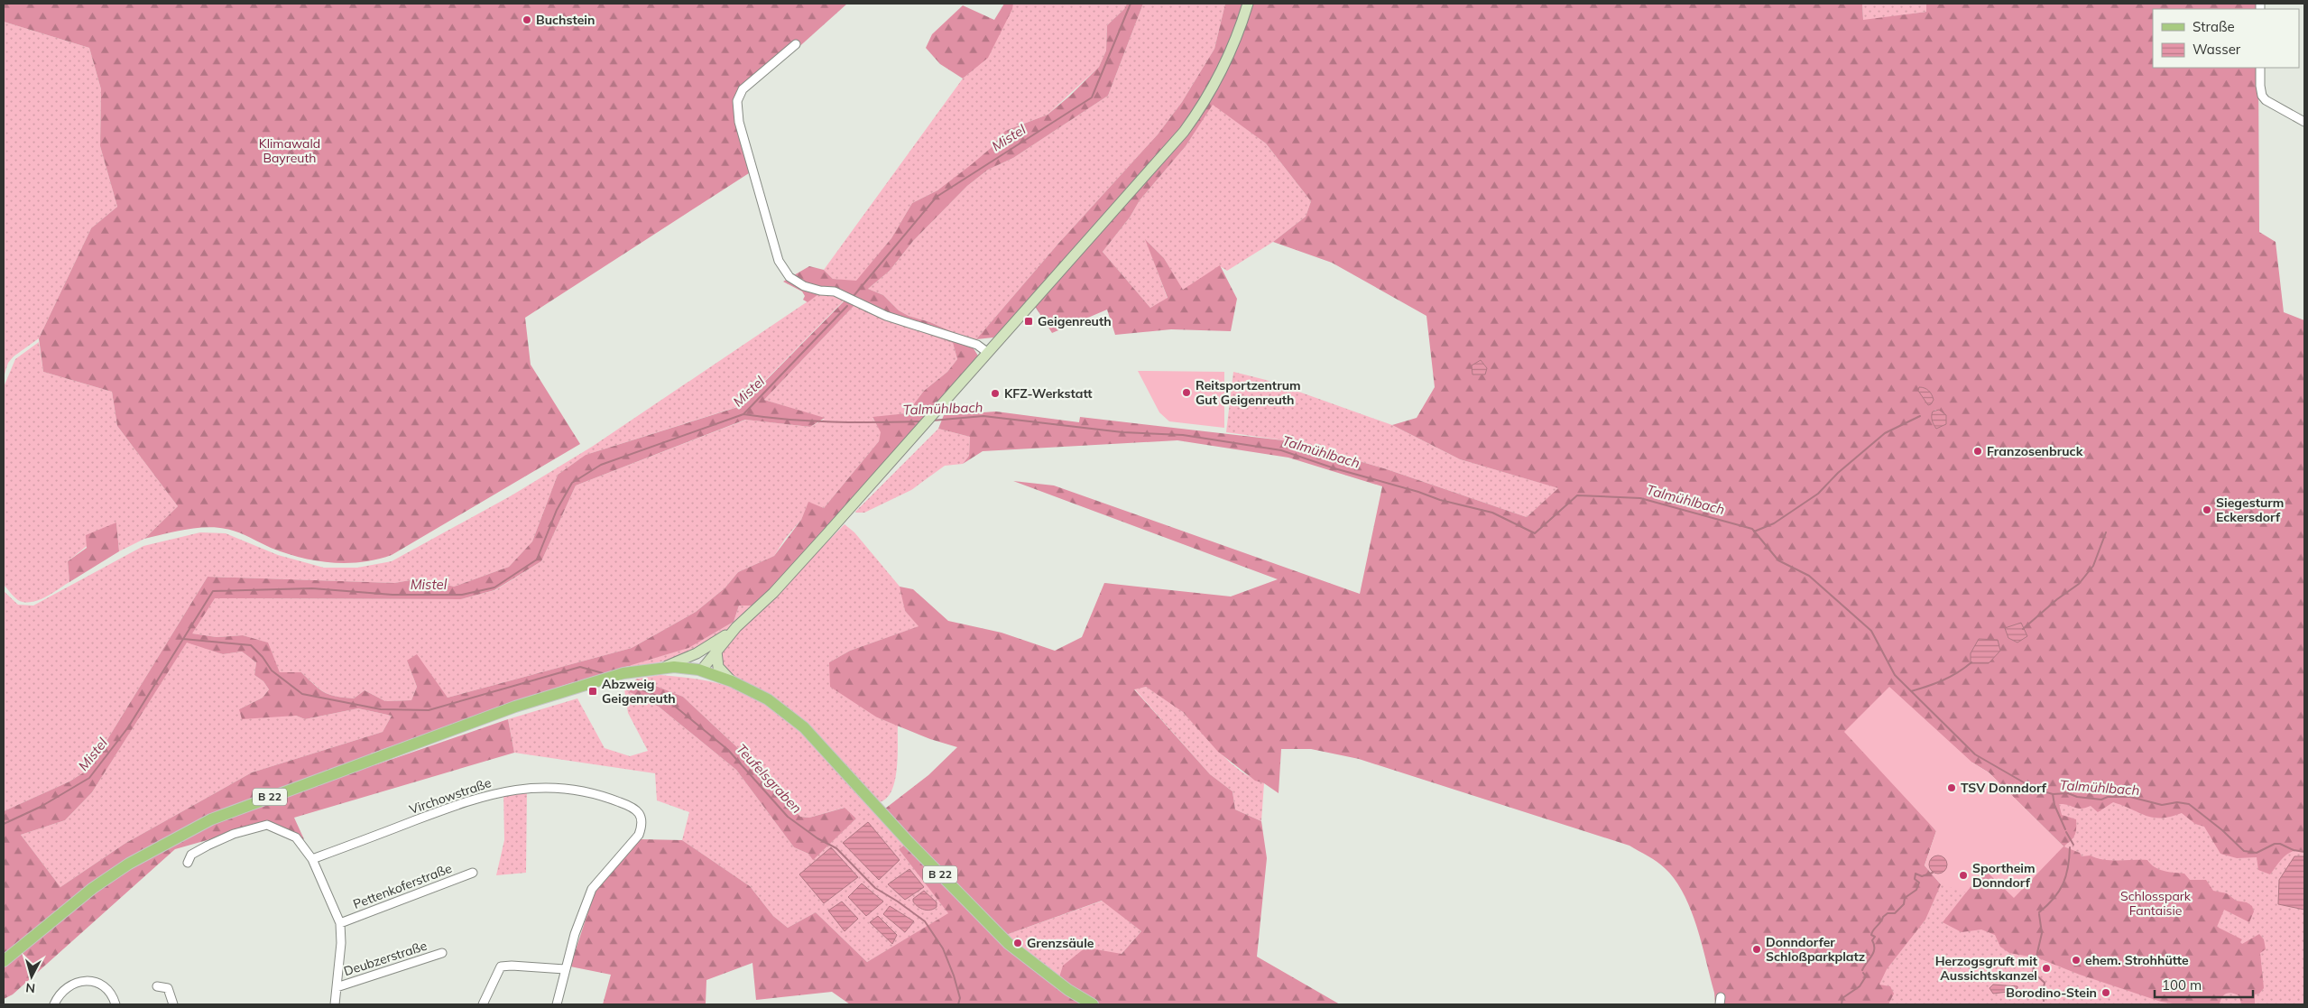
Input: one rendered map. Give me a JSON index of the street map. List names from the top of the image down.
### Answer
{
  "streets": {
    "main road": ["B 22"],
    "street": ["Virchowstraße", "Pettenkoferstraße", "Deubzerstraße"]
  },
  "water": ["Mistel", "Talmühlbach", "Teufelsgraben"],
  "parks": ["Klimawald Bayreuth", "Schlosspark Fantaisie"],
  "places": {
    "other": [
      "Buchstein",
      "Reitsportzentrum Gut Geigenreuth",
      "KFZ-Werkstatt",
      "Franzosenbruck",
      "Siegesturm Eckersdorf",
      "TSV Donndorf",
      "Sportheim Donndorf",
      "Grenzsäule",
      "Donndorfer Schloßparkplatz",
      "ehem. Strohhütte",
      "Herzogsgruft mit Aussichtskanzel",
      "Borodino-Stein"
    ],
    "transit": ["Geigenreuth", "Abzweig Geigenreuth"]
  },
  "legend": ["Straße", "Wasser"],
  "scale_bar": "100 m",
  "north": "bottom"
}
